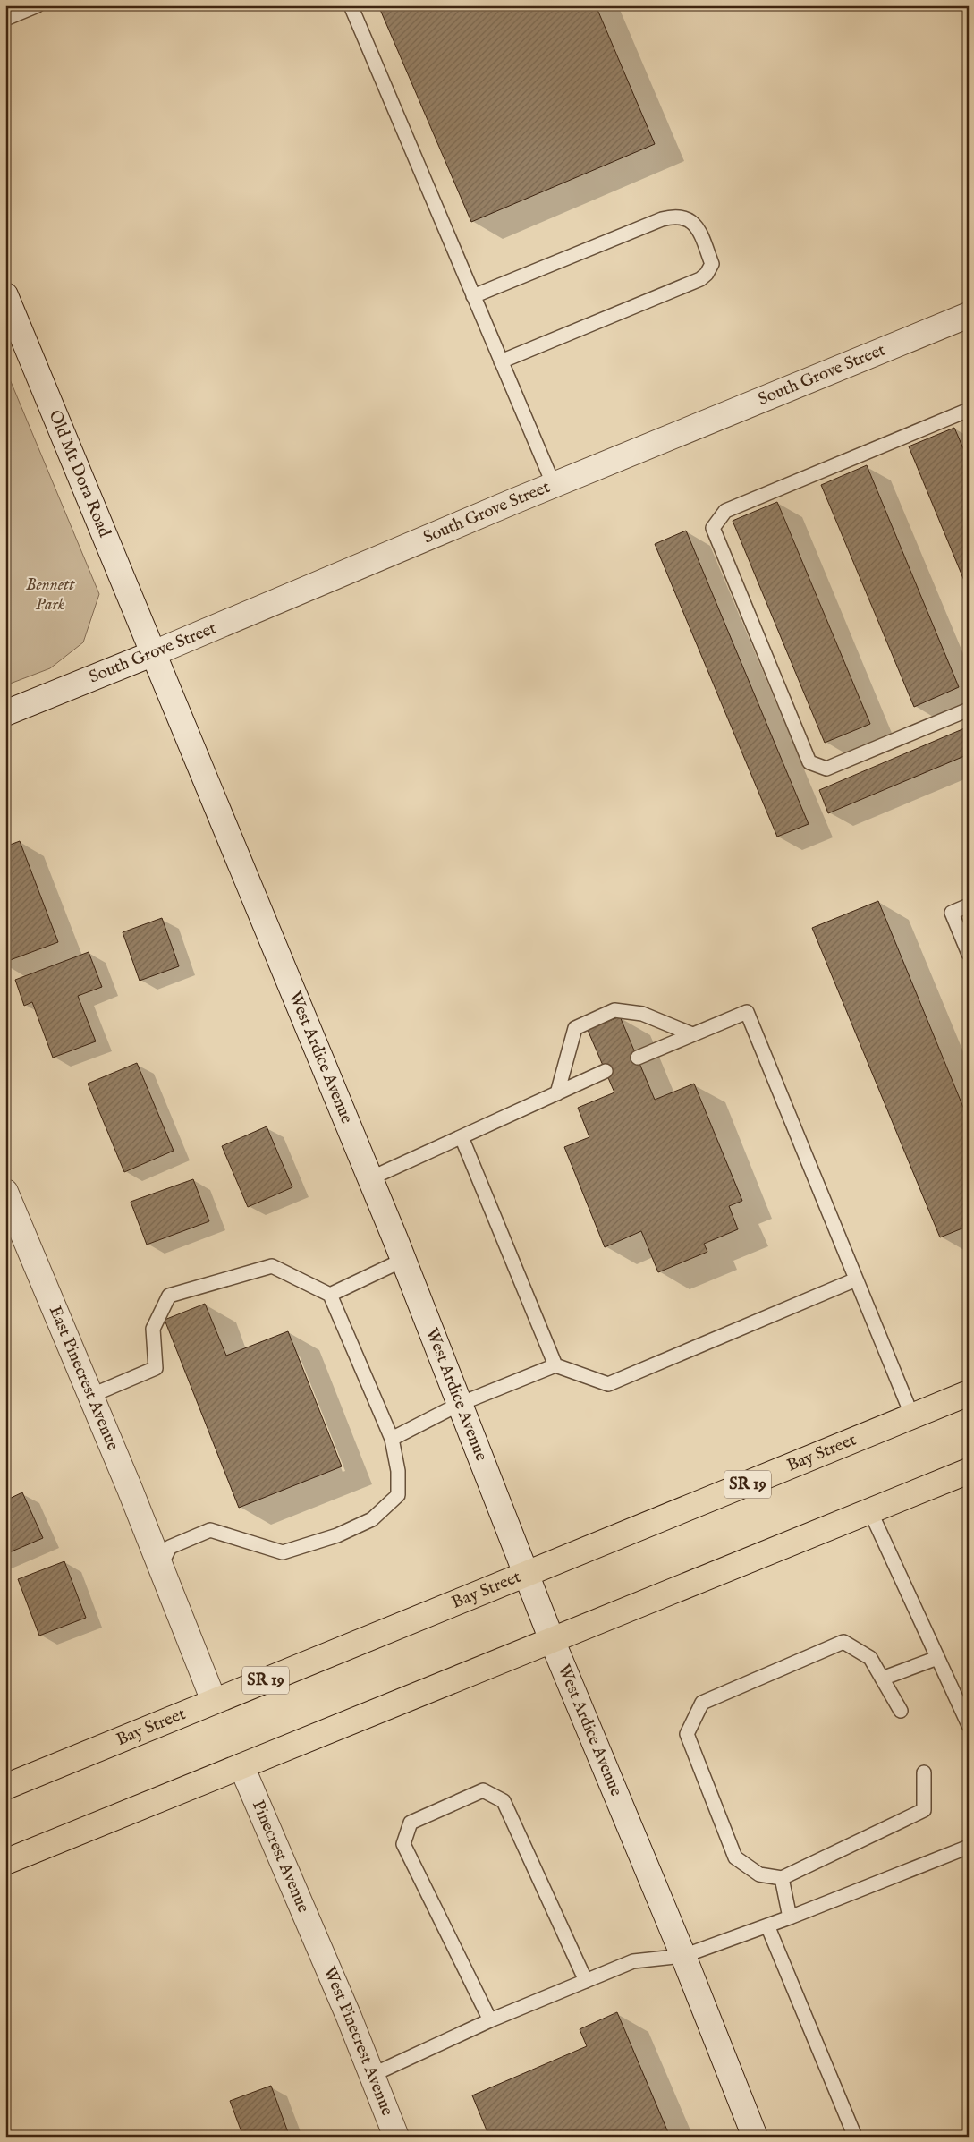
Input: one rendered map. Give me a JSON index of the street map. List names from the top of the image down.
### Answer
{
  "streets": {
    "main road": ["Bay Street", "SR 19"],
    "street": [
      "South Grove Street",
      "Old Mt Dora Road",
      "West Ardice Avenue",
      "East Pinecrest Avenue",
      "Pinecrest Avenue",
      "West Pinecrest Avenue"
    ]
  },
  "crossings": [
    ["South Grove Street", "Old Mt Dora Road"],
    ["South Grove Street", "West Ardice Avenue"],
    ["Old Mt Dora Road", "West Ardice Avenue"],
    ["West Ardice Avenue", "Bay Street"],
    ["Pinecrest Avenue", "West Pinecrest Avenue"]
  ],
  "parks": ["Bennett Park"]
}
